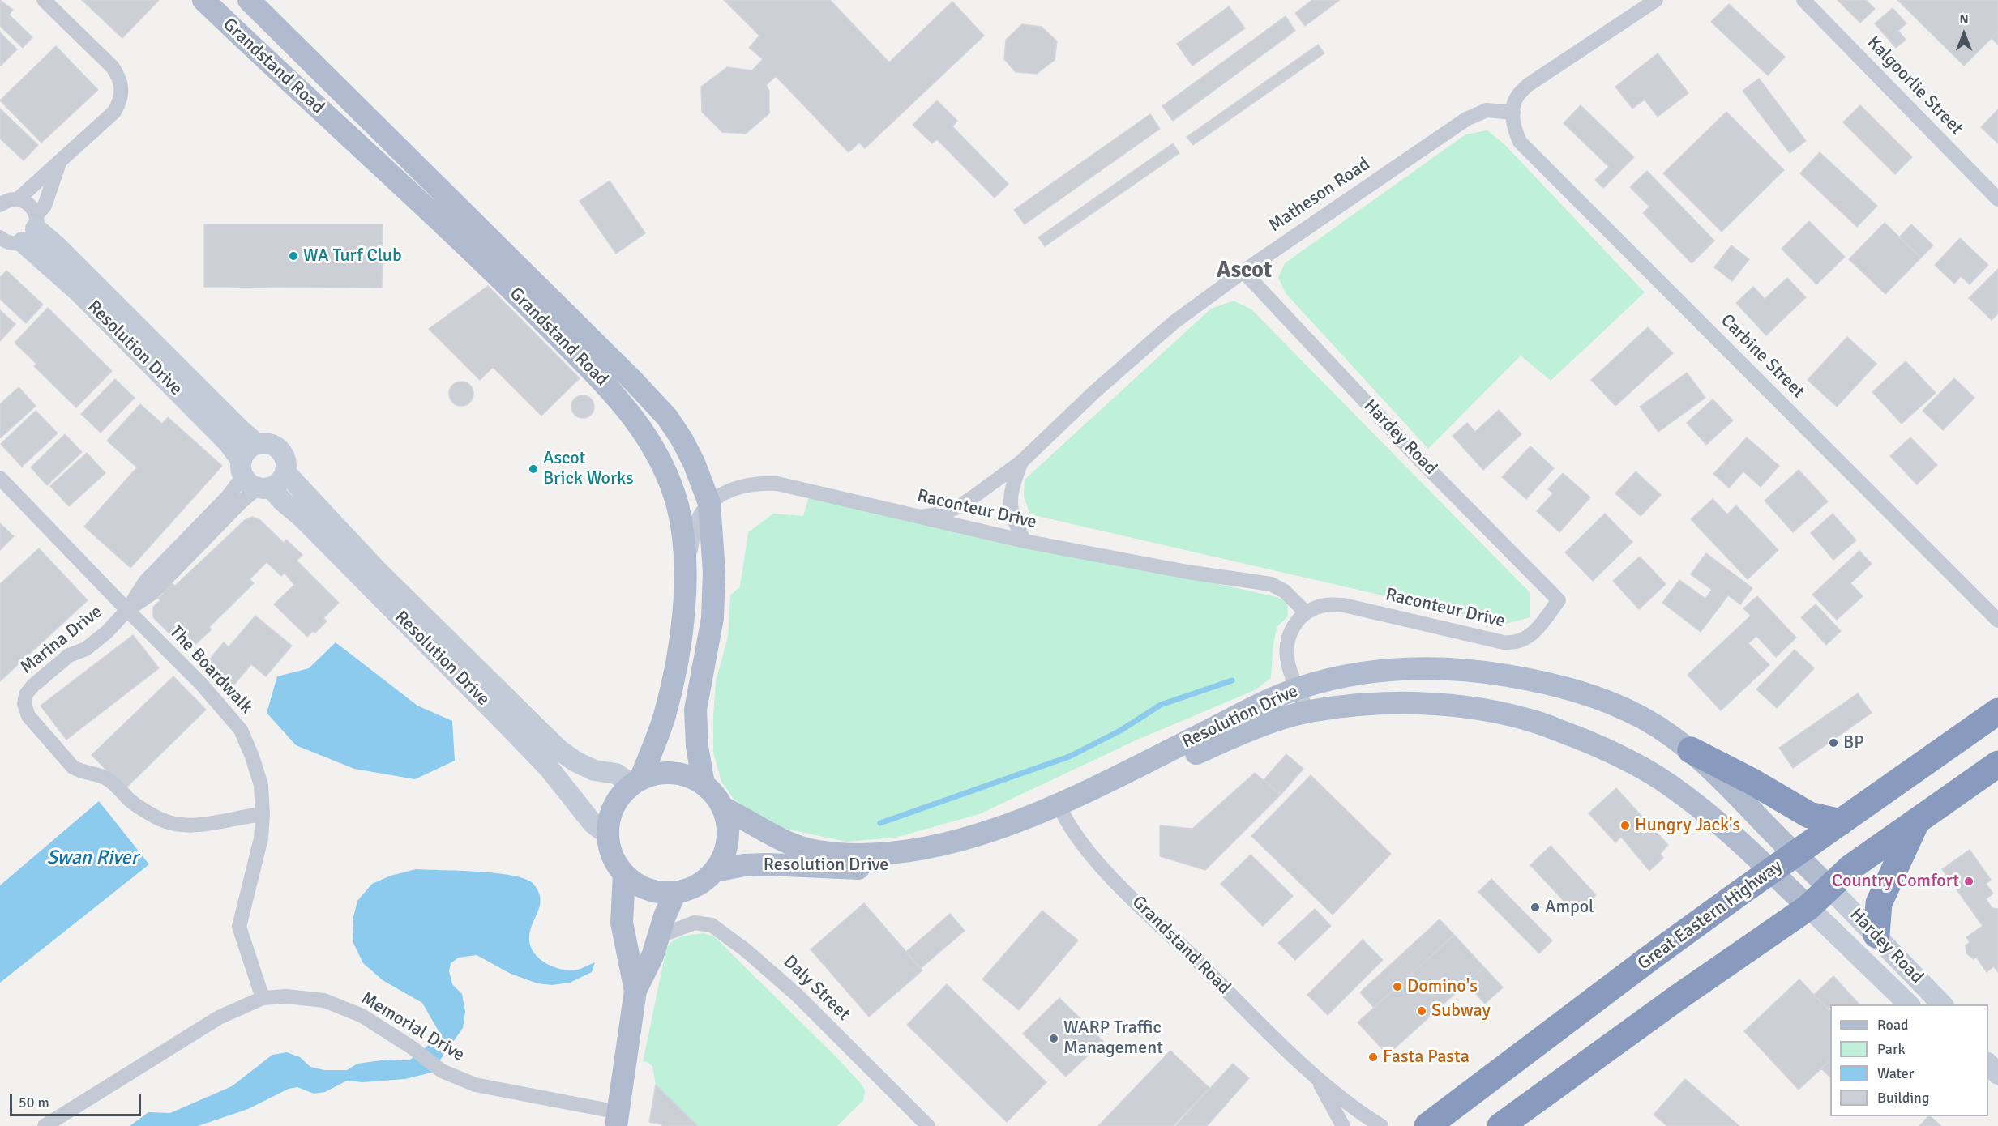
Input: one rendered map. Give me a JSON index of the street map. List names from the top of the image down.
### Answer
{
  "streets": {
    "highway": ["Great Eastern Highway"],
    "main road": ["Grandstand Road", "Resolution Drive"],
    "street": [
      "Kalgoorlie Street",
      "Matheson Road",
      "Carbine Street",
      "Hardey Road",
      "Raconteur Drive",
      "Marina Drive",
      "The Boardwalk",
      "Daly Street",
      "Memorial Drive"
    ]
  },
  "crossings": [
    ["Grandstand Road", "Resolution Drive"],
    ["Grandstand Road", "Raconteur Drive"],
    ["Matheson Road", "Carbine Street"],
    ["Matheson Road", "Hardey Road"],
    ["Matheson Road", "Raconteur Drive"],
    ["Resolution Drive", "Hardey Road"],
    ["Resolution Drive", "Marina Drive"],
    ["Resolution Drive", "Great Eastern Highway"],
    ["Hardey Road", "Raconteur Drive"],
    ["Marina Drive", "The Boardwalk"],
    ["The Boardwalk", "Memorial Drive"]
  ],
  "districts": ["Ascot"],
  "water": ["Swan River"],
  "places": [
    "WA Turf Club",
    "Ascot Brick Works",
    "BP",
    "Hungry Jack's",
    "Country Comfort",
    "Ampol",
    "Domino's",
    "Subway",
    "WARP Traffic Management",
    "Fasta Pasta"
  ],
  "legend": [
    "Road",
    "Park",
    "Water",
    "Building"
  ],
  "scale_bar": "50 m",
  "north": "top"
}
